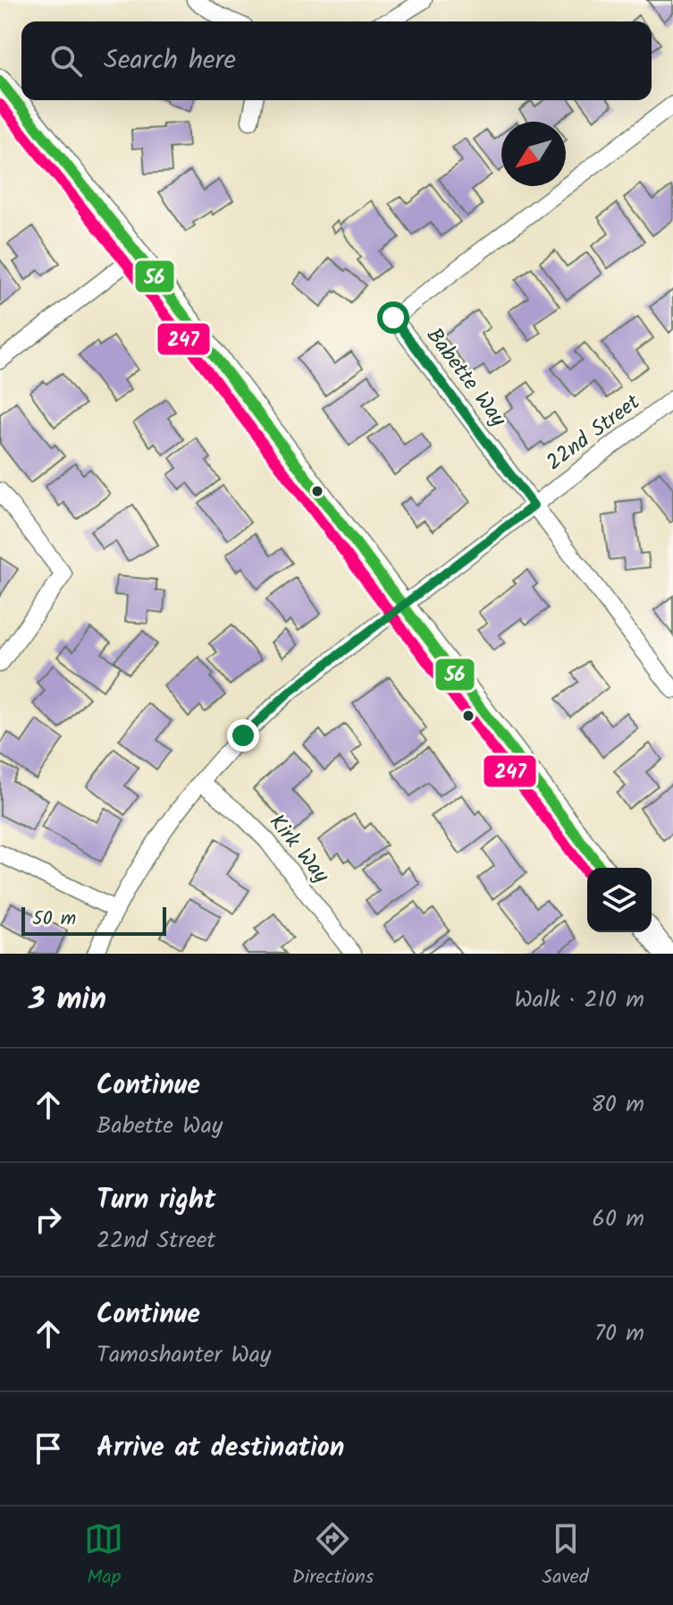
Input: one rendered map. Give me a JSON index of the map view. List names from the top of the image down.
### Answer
{
  "streets": {
    "street": ["Babette Way", "22nd Street", "Kirk Way"]
  },
  "crossings": [
    ["Babette Way", "22nd Street"],
    ["22nd Street", "Kirk Way"]
  ],
  "lines": ["transit line 56", "transit line 247"],
  "scale_bar": "50 m",
  "north": "bottom left",
  "page": {
    "search": "Search here",
    "scale": "50 m",
    "heading": ["3 min", "Walk · 210 m"],
    "list": [
      ["Continue", "Babette Way", "80 m"],
      ["Turn right", "22nd Street", "60 m"],
      ["Continue", "Tamoshanter Way", "70 m"],
      "Arrive at destination"
    ],
    "nav": ["Map", "Directions", "Saved"]
  }
}
